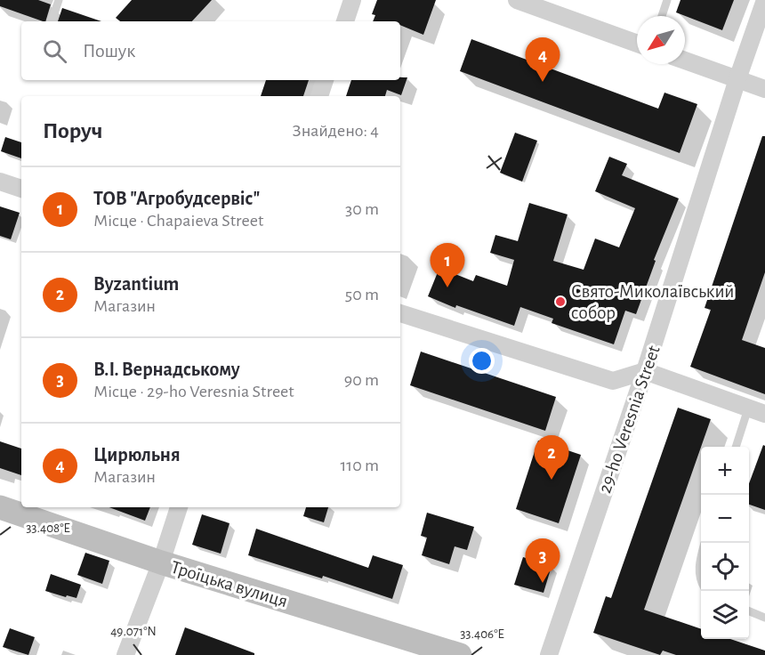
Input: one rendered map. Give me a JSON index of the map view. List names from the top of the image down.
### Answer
{
  "streets": {
    "main road": ["Троїцька вулиця"],
    "street": ["29-ho Veresnia Street"]
  },
  "places": ["Свято-Миколаївський собор"],
  "north": "bottom left",
  "page": {
    "search": "Пошук",
    "pins": [
      "4",
      "1",
      "2",
      "3"
    ],
    "heading": ["Поруч", "Знайдено: 4"],
    "list": [
      {
        "mark": "1",
        "name": "ТОВ \"Агробудсервіс\"",
        "note": "Місце · Chapaieva Street",
        "value": "30 m"
      },
      {
        "mark": "2",
        "name": "Byzantium",
        "note": "Магазин",
        "value": "50 m"
      },
      {
        "mark": "3",
        "name": "В.І. Вернадському",
        "note": "Місце · 29-ho Veresnia Street",
        "value": "90 m"
      },
      {
        "mark": "4",
        "name": "Цирюльня",
        "note": "Магазин",
        "value": "110 m"
      }
    ],
    "map_buttons": ["+", "−"]
  },
  "coordinates": ["33.408°E", "49.071°N", "33.406°E"]
}
